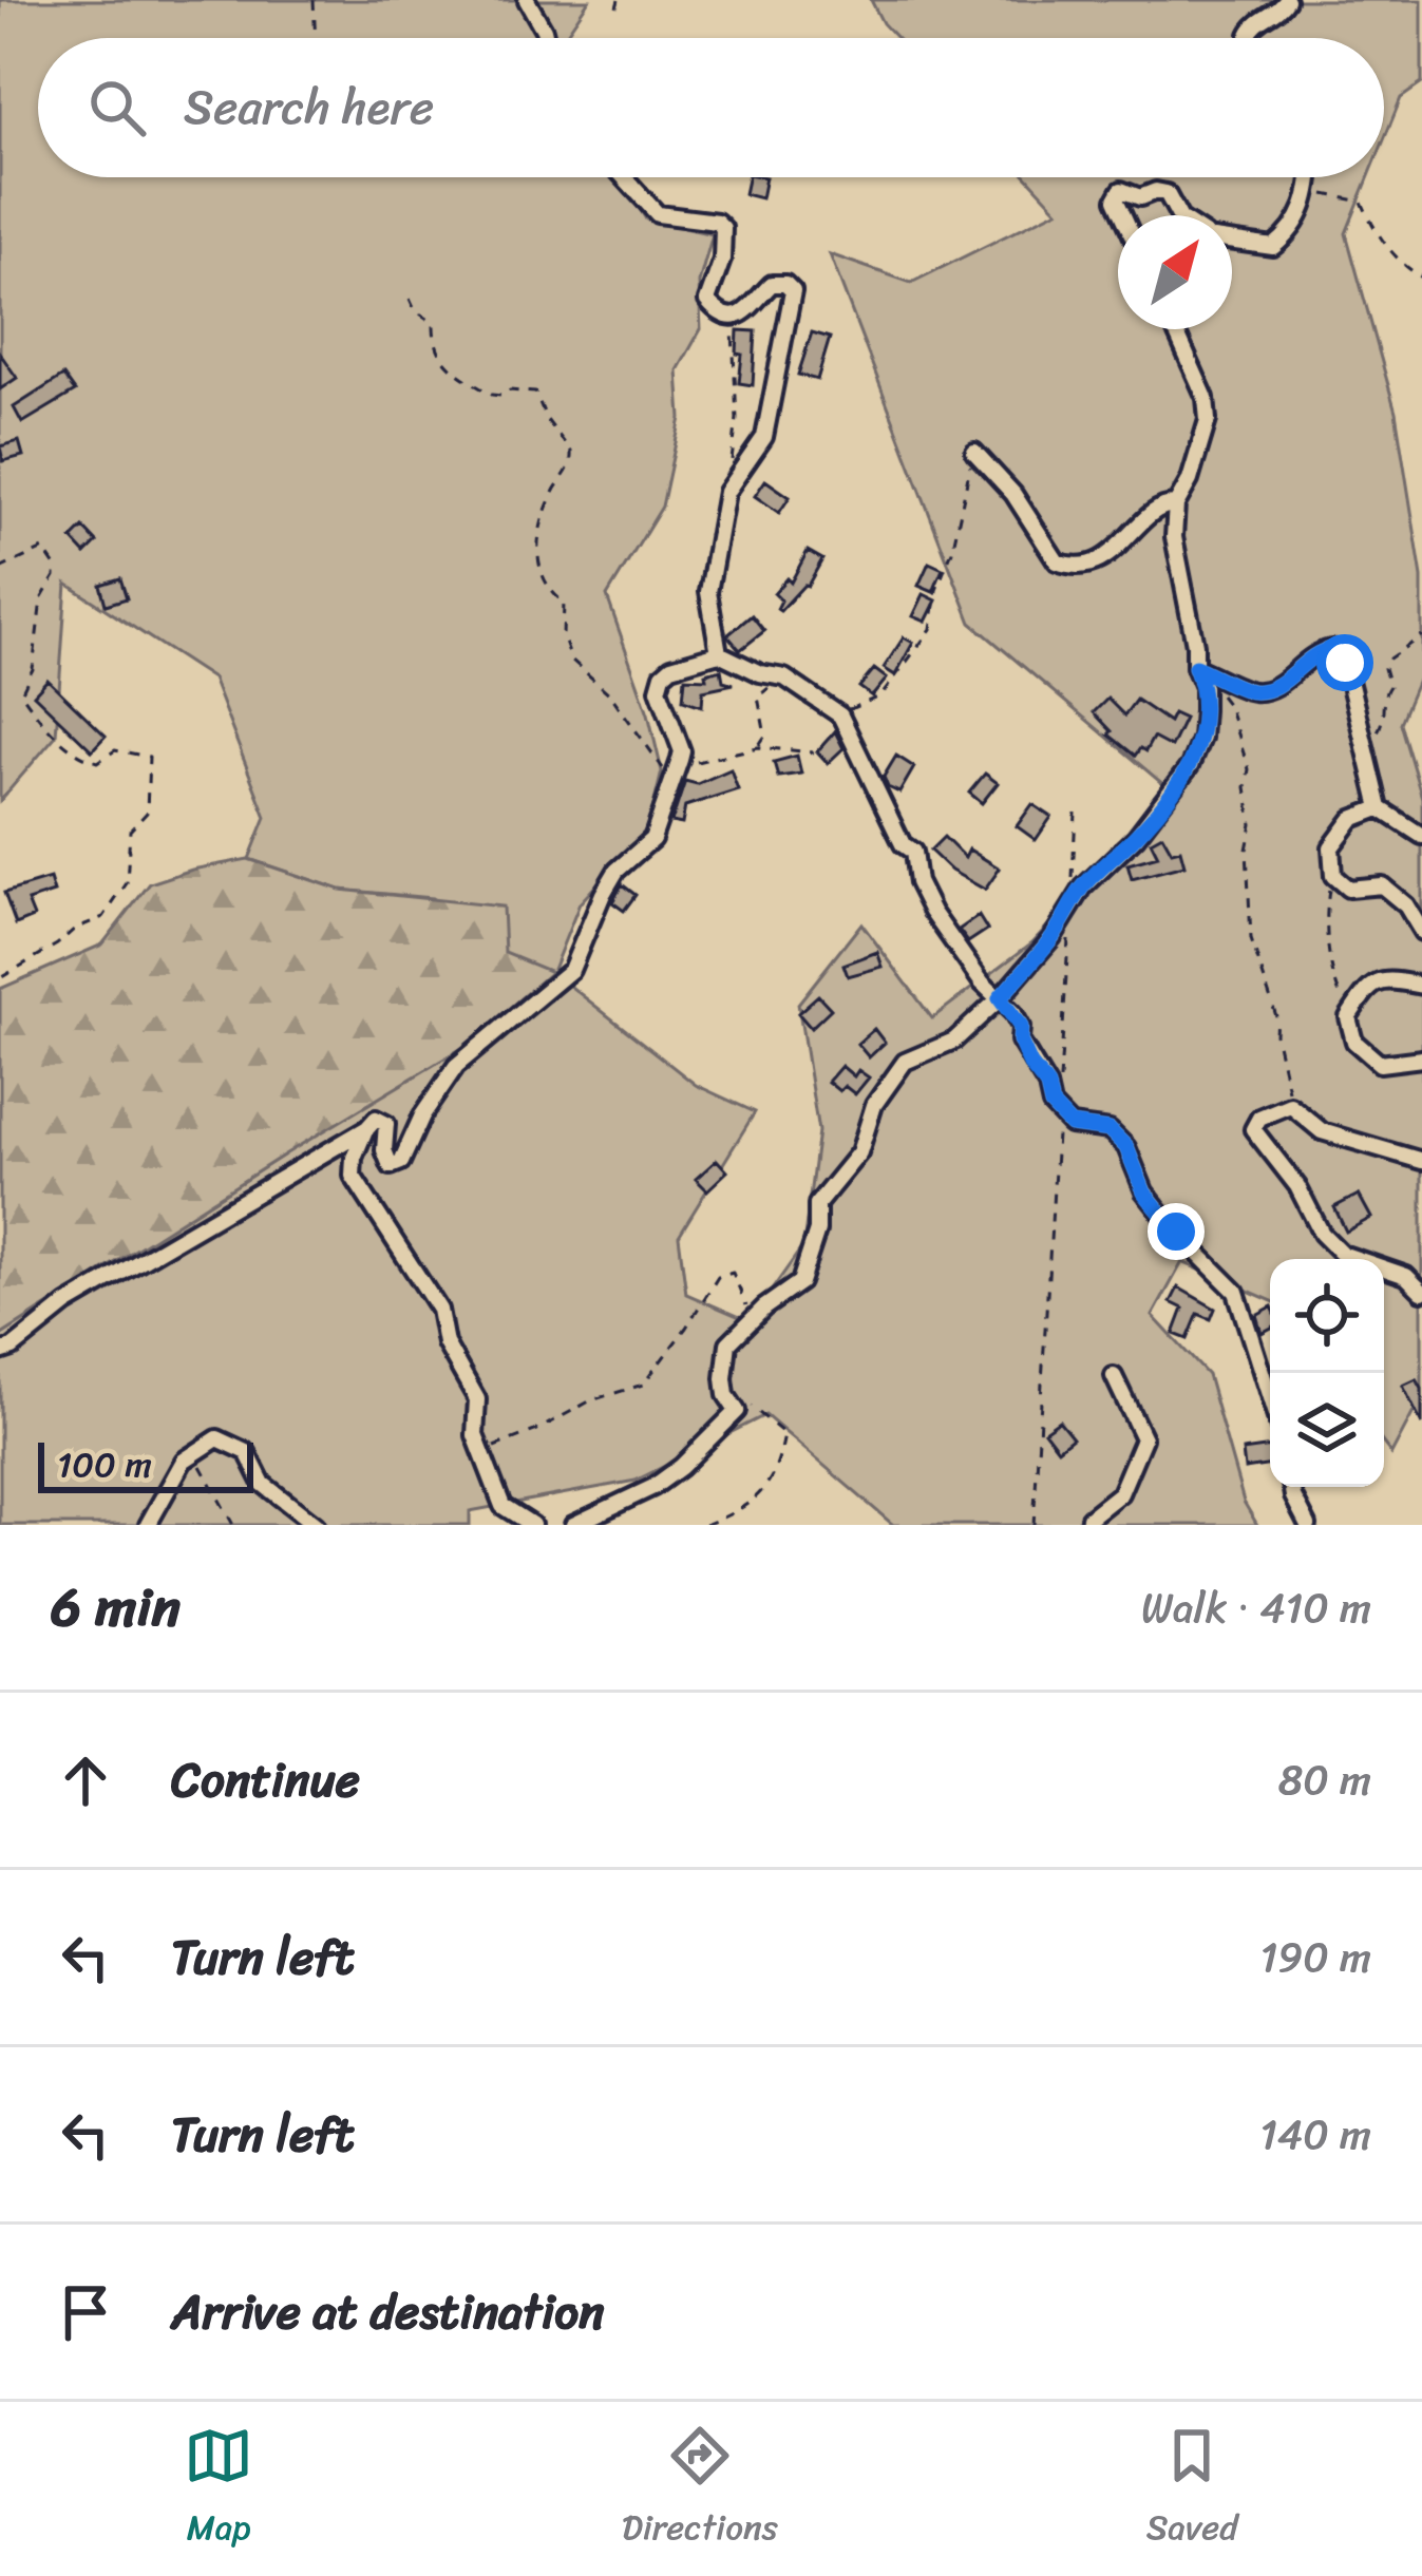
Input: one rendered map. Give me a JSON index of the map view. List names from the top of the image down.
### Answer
{
  "scale_bar": "100 m",
  "north": "top right",
  "page": {
    "search": "Search here",
    "scale": "100 m",
    "heading": ["6 min", "Walk · 410 m"],
    "list": [
      ["Continue", "80 m"],
      ["Turn left", "190 m"],
      ["Turn left", "140 m"],
      "Arrive at destination"
    ],
    "nav": ["Map", "Directions", "Saved"]
  }
}
